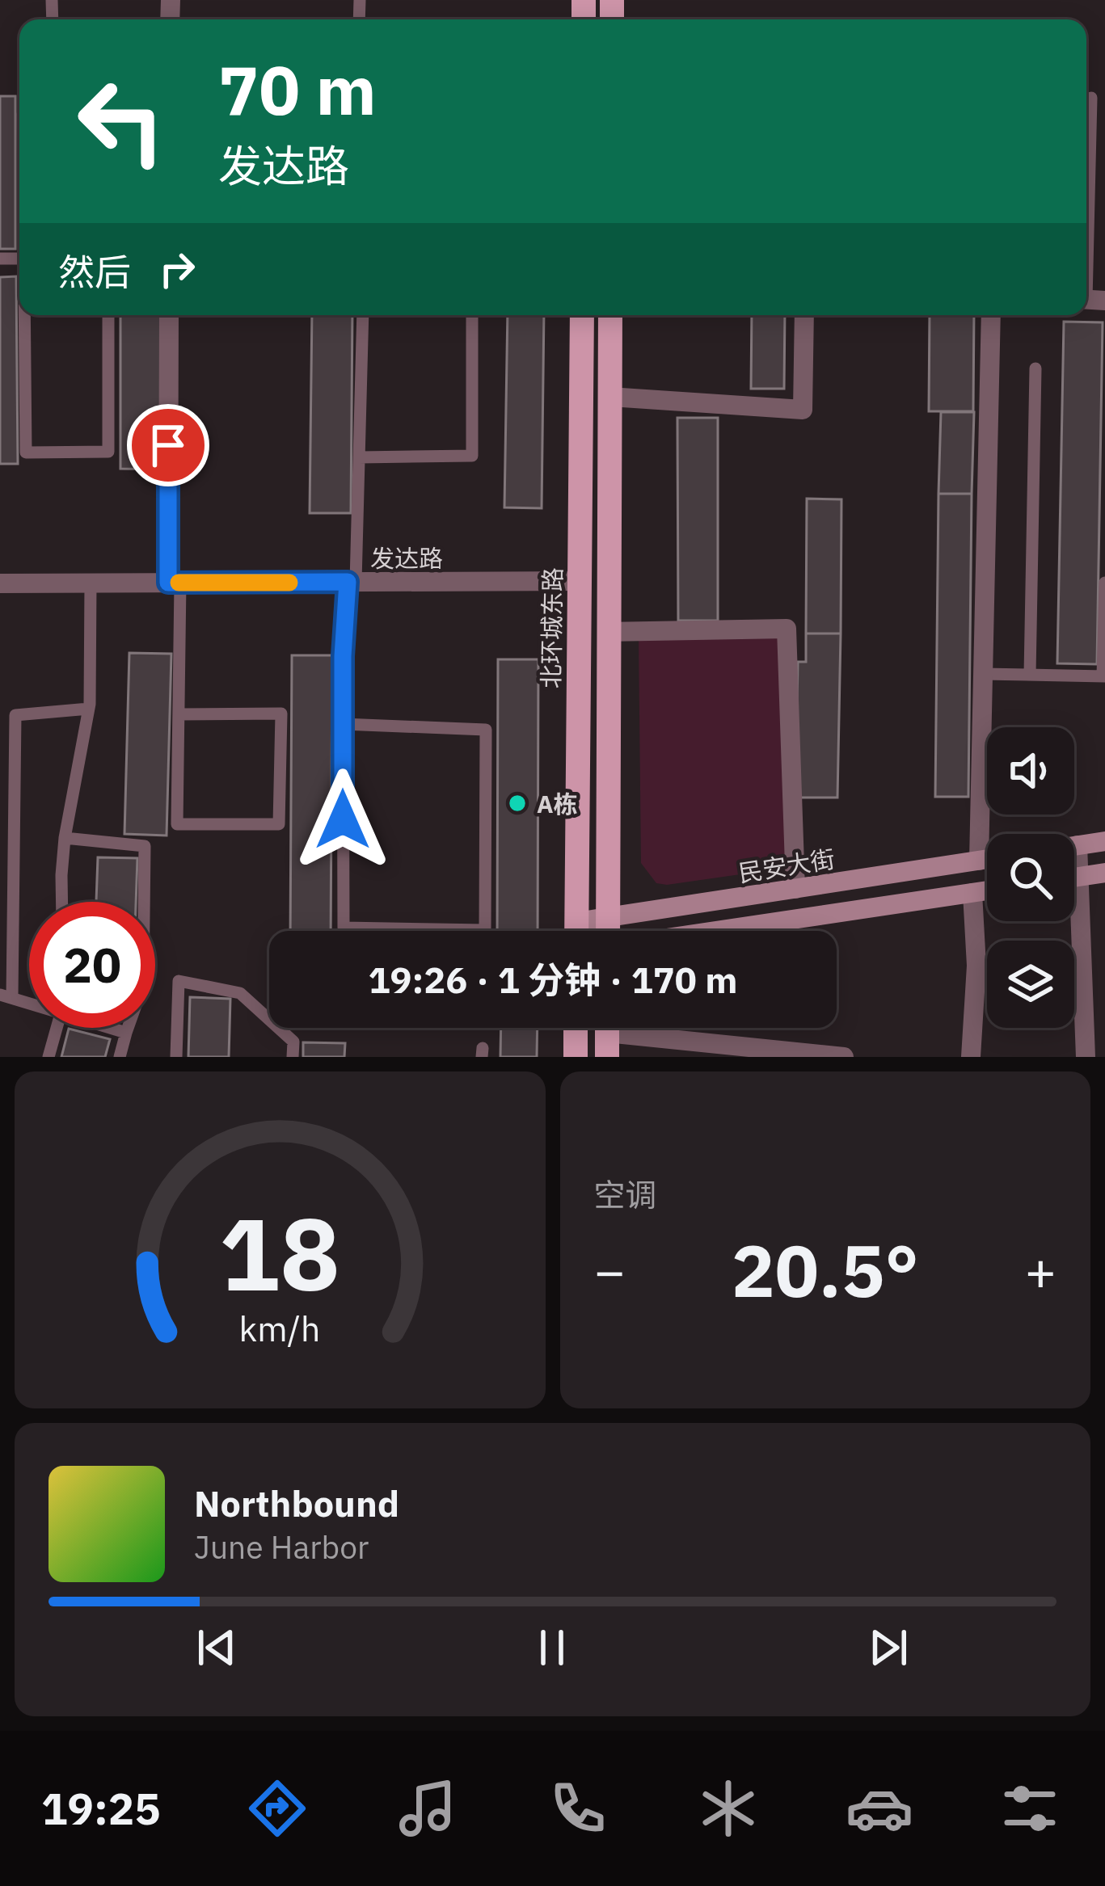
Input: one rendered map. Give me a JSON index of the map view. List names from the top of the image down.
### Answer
{
  "streets": {
    "main road": ["北环城东路", "民安大街"],
    "street": ["发达路"]
  },
  "crossings": [
    ["发达路", "北环城东路"],
    ["北环城东路", "民安大街"]
  ],
  "places": ["A栋"],
  "page": {
    "turn": ["70 m", "发达路"],
    "then": "然后",
    "limit": "20",
    "trip": "19:26 · 1 分钟 · 170 m",
    "tile": "空调",
    "heat": ["−", "20.5°", "+"],
    "song": ["Northbound", "June Harbor"],
    "tabs": "19:25",
    "gauge": ["18", "km/h"]
  }
}
